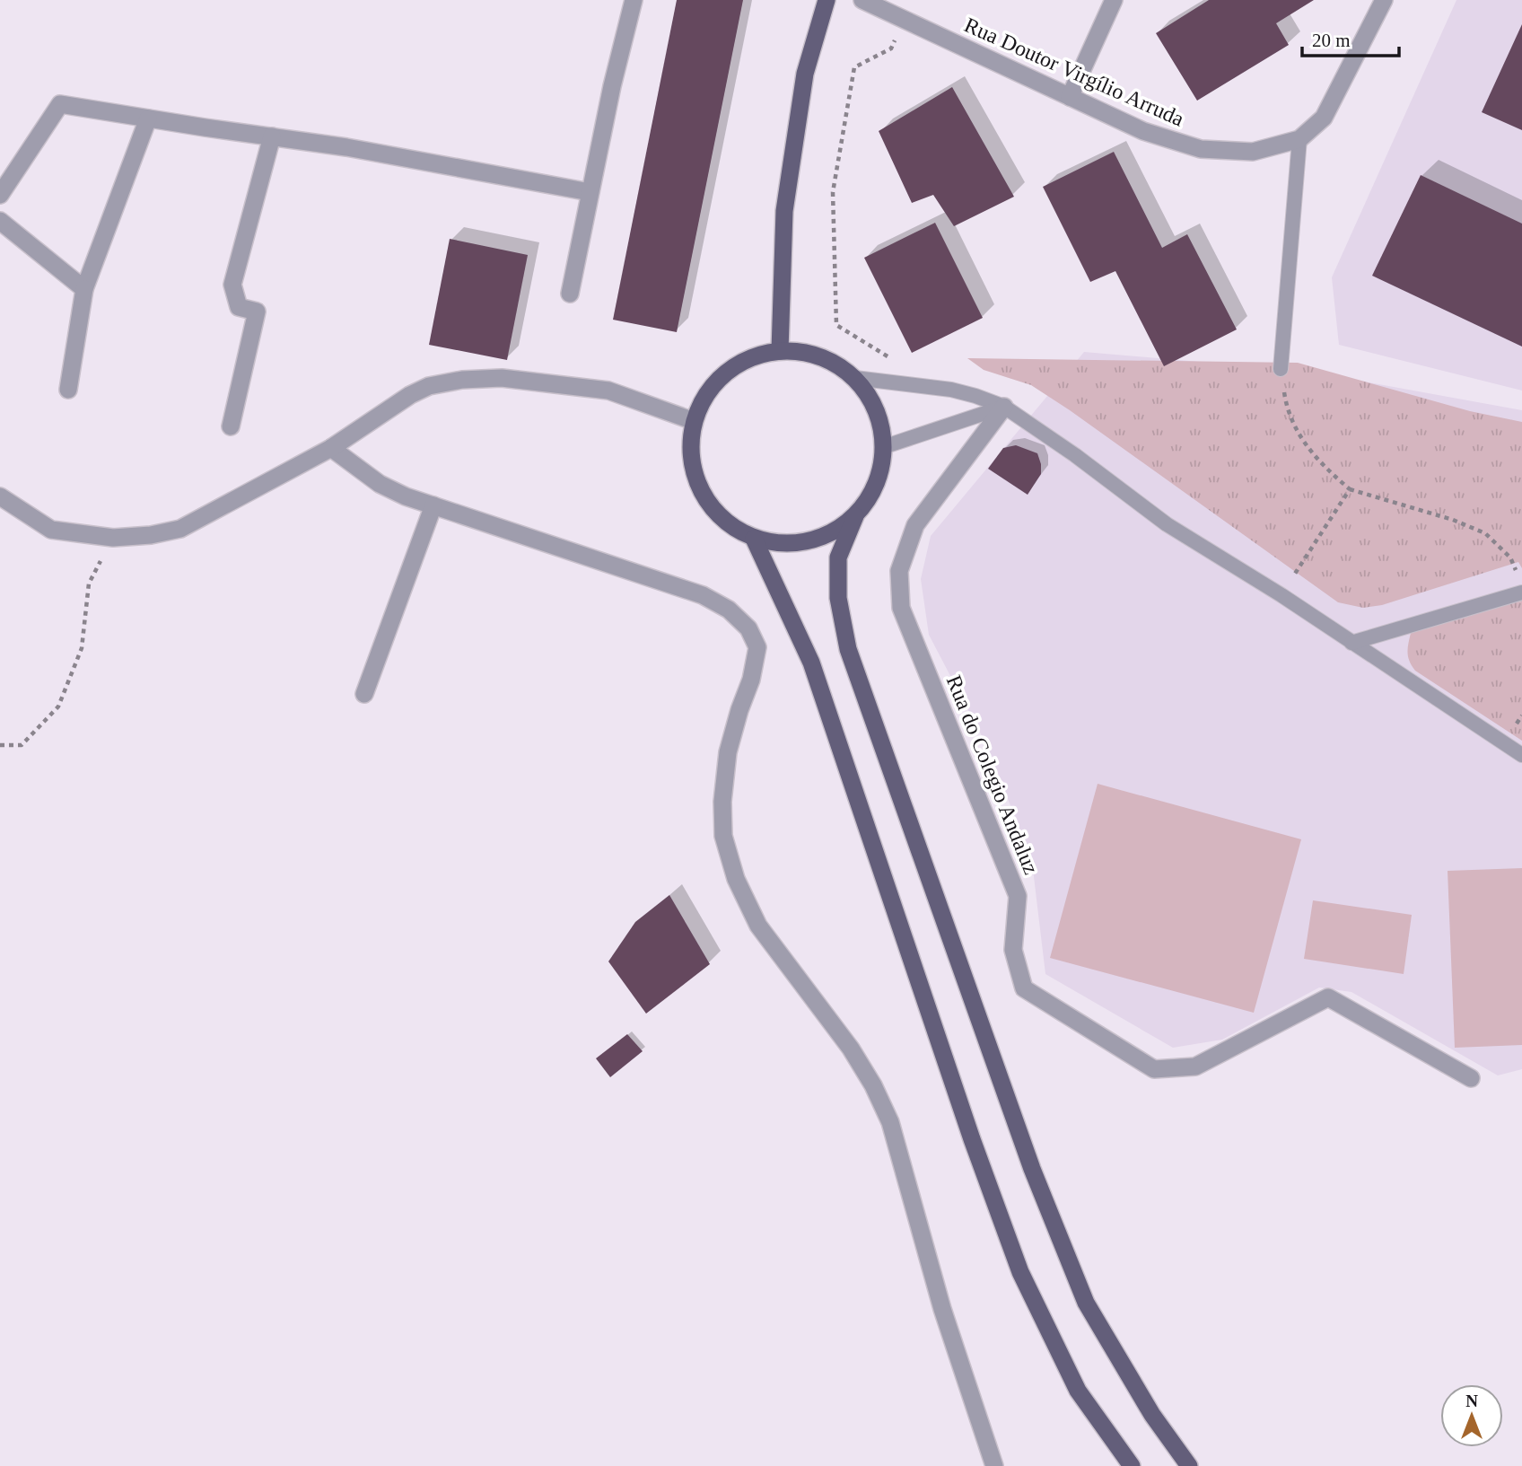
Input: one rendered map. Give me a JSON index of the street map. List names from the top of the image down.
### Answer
{
  "streets": {
    "street": ["Rua Doutor Virgílio Arruda", "Rua do Colegio Andaluz"]
  },
  "scale_bar": "20 m",
  "north": "top"
}
